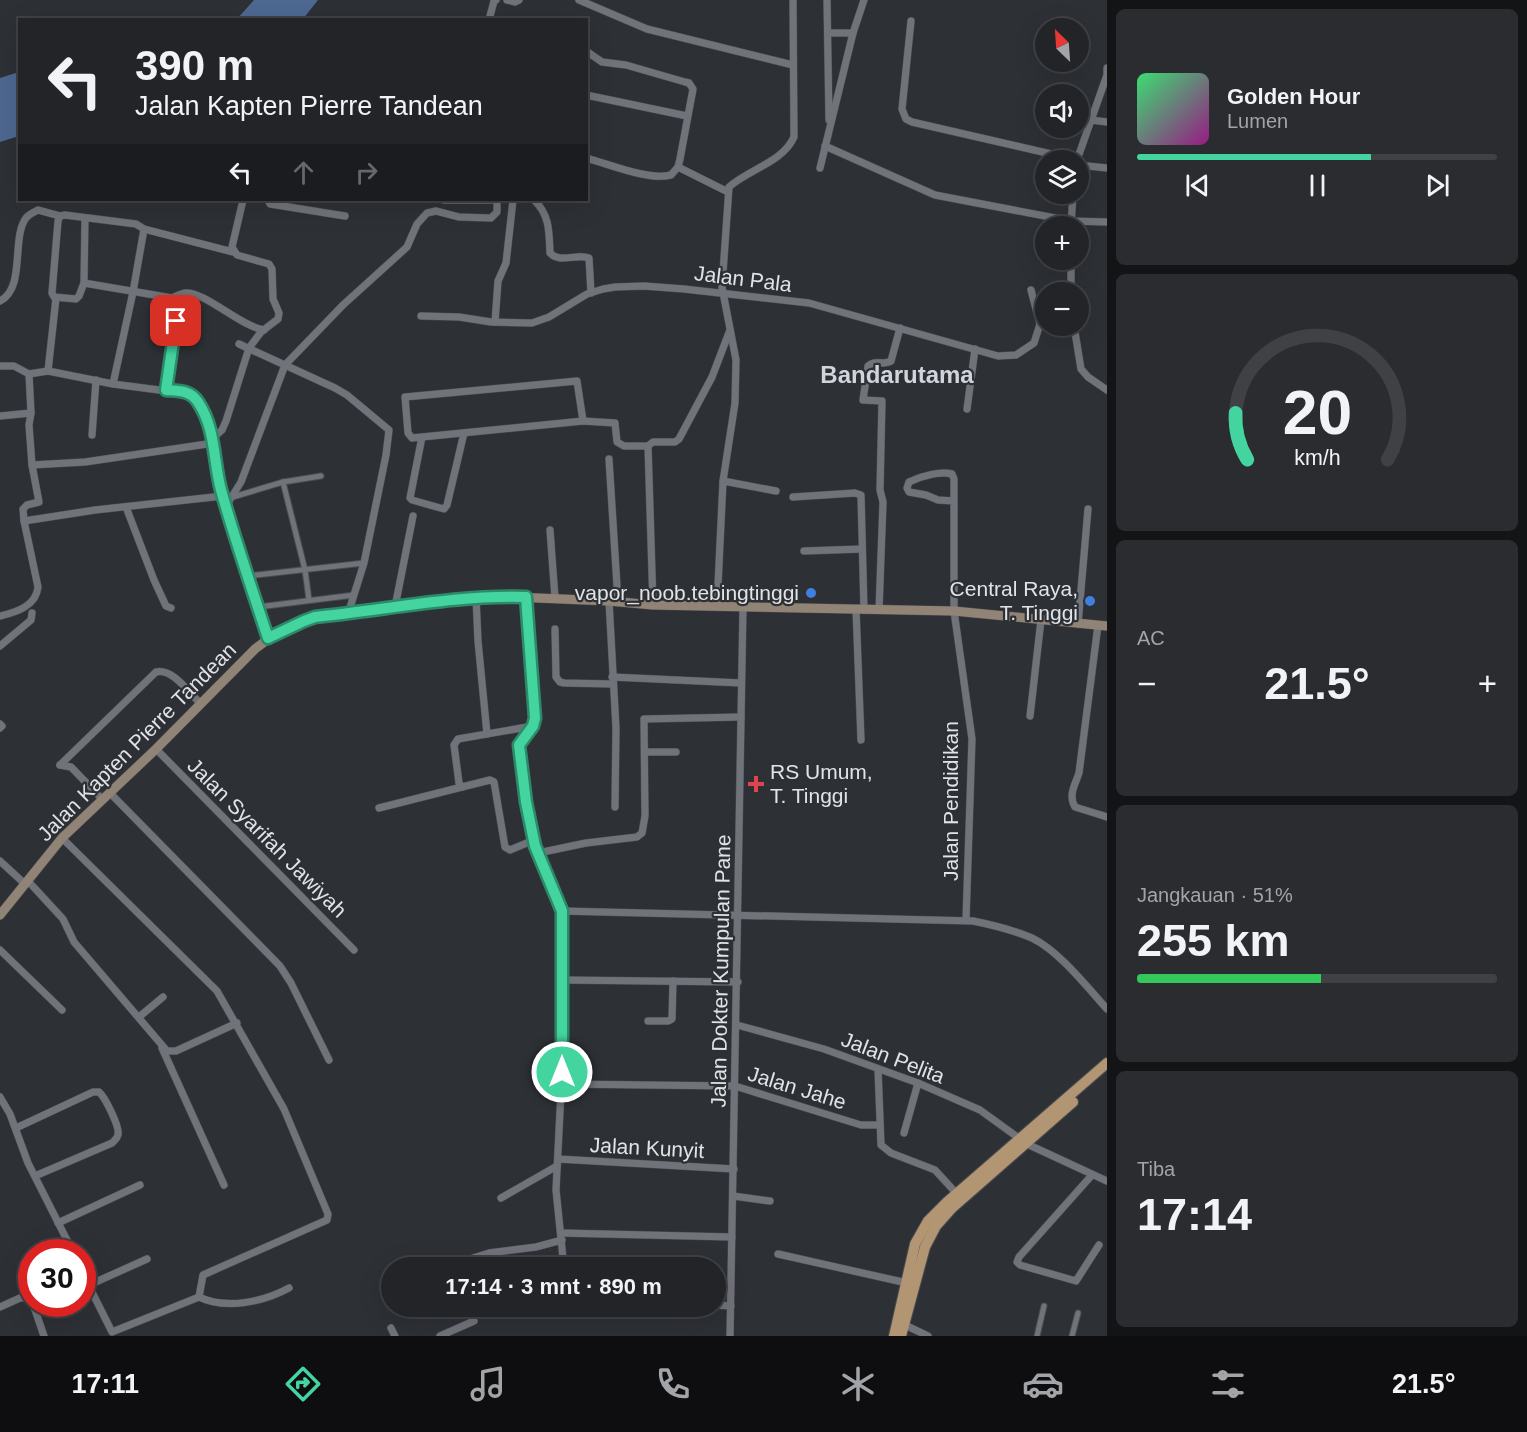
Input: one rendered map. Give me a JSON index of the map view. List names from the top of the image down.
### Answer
{
  "streets": {
    "main road": ["Jalan Kapten Pierre Tandean"],
    "street": [
      "Jalan Pala",
      "Jalan Pendidikan",
      "Jalan Syarifah Jawiyah",
      "Jalan Dokter Kumpulan Pane",
      "Jalan Pelita",
      "Jalan Jahe",
      "Jalan Kunyit"
    ]
  },
  "crossings": [
    ["Jalan Kapten Pierre Tandean", "Jalan Pendidikan"],
    ["Jalan Kapten Pierre Tandean", "Jalan Syarifah Jawiyah"],
    ["Jalan Kapten Pierre Tandean", "Jalan Dokter Kumpulan Pane"],
    ["Jalan Dokter Kumpulan Pane", "Jalan Pelita"],
    ["Jalan Dokter Kumpulan Pane", "Jalan Jahe"],
    ["Jalan Dokter Kumpulan Pane", "Jalan Kunyit"]
  ],
  "districts": ["Bandarutama"],
  "places": {
    "other": ["vapor_noob.tebingtinggi", "Central Raya, T. Tinggi"],
    "health": ["RS Umum, T. Tinggi"]
  },
  "north": "top left",
  "page": {
    "map_buttons": ["+", "−"],
    "turn": ["390 m", "Jalan Kapten Pierre Tandean"],
    "song": ["Golden Hour", "Lumen"],
    "tile": [
      "AC",
      ["Jangkauan · 51%", "255 km"],
      ["Tiba", "17:14"]
    ],
    "heat": ["−", "21.5°", "+"],
    "limit": "30",
    "trip": "17:14 · 3 mnt · 890 m",
    "tabs": ["17:11", "21.5°"],
    "gauge": ["20", "km/h"]
  }
}
